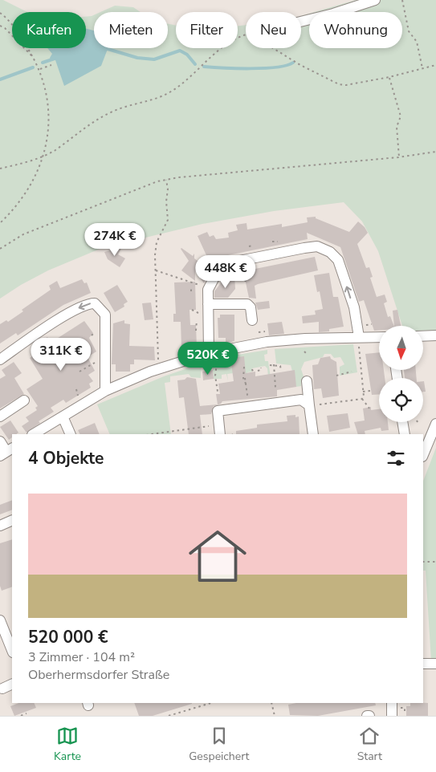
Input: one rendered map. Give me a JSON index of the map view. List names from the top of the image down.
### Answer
{
  "north": "bottom",
  "page": {
    "chip": [
      "Kaufen",
      "Mieten",
      "Filter",
      "Neu",
      "Wohnung"
    ],
    "price": [
      "274K €",
      "448K €",
      "311K €",
      "520K €"
    ],
    "heading": "4 Objekte",
    "list": [
      {
        "name": "520 000 €",
        "note": "3 Zimmer · 104 m² · Oberhermsdorfer Straße"
      }
    ],
    "tabs": ["Karte", "Gespeichert", "Start"]
  }
}
